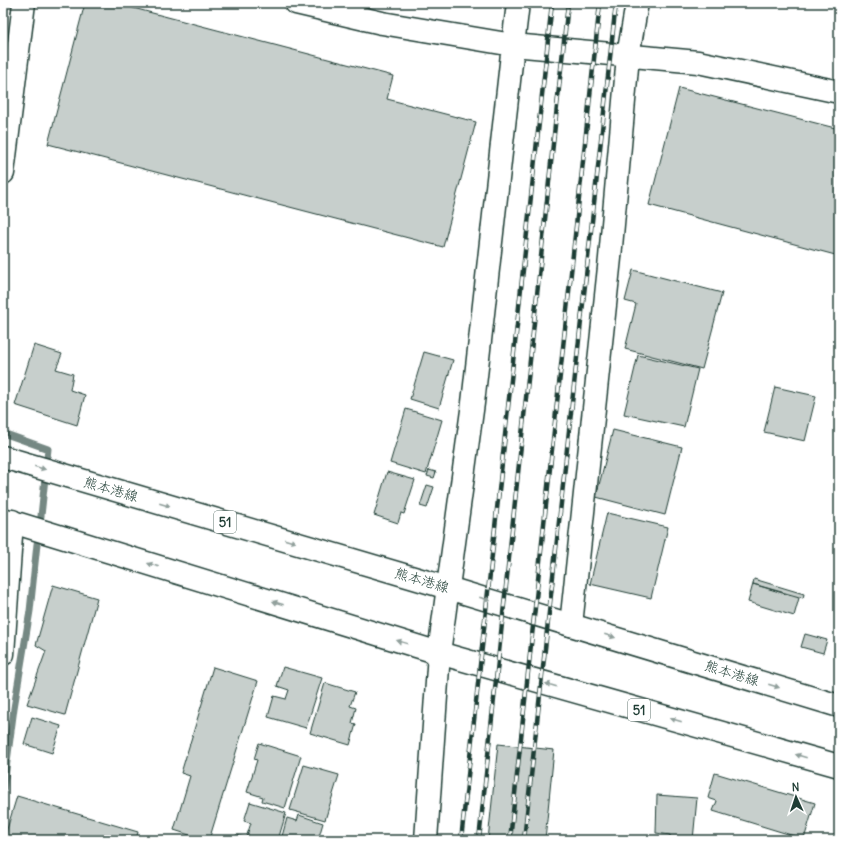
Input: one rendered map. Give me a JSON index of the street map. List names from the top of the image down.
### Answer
{
  "streets": {
    "street": ["熊本港線", "51"]
  },
  "north": "top"
}
